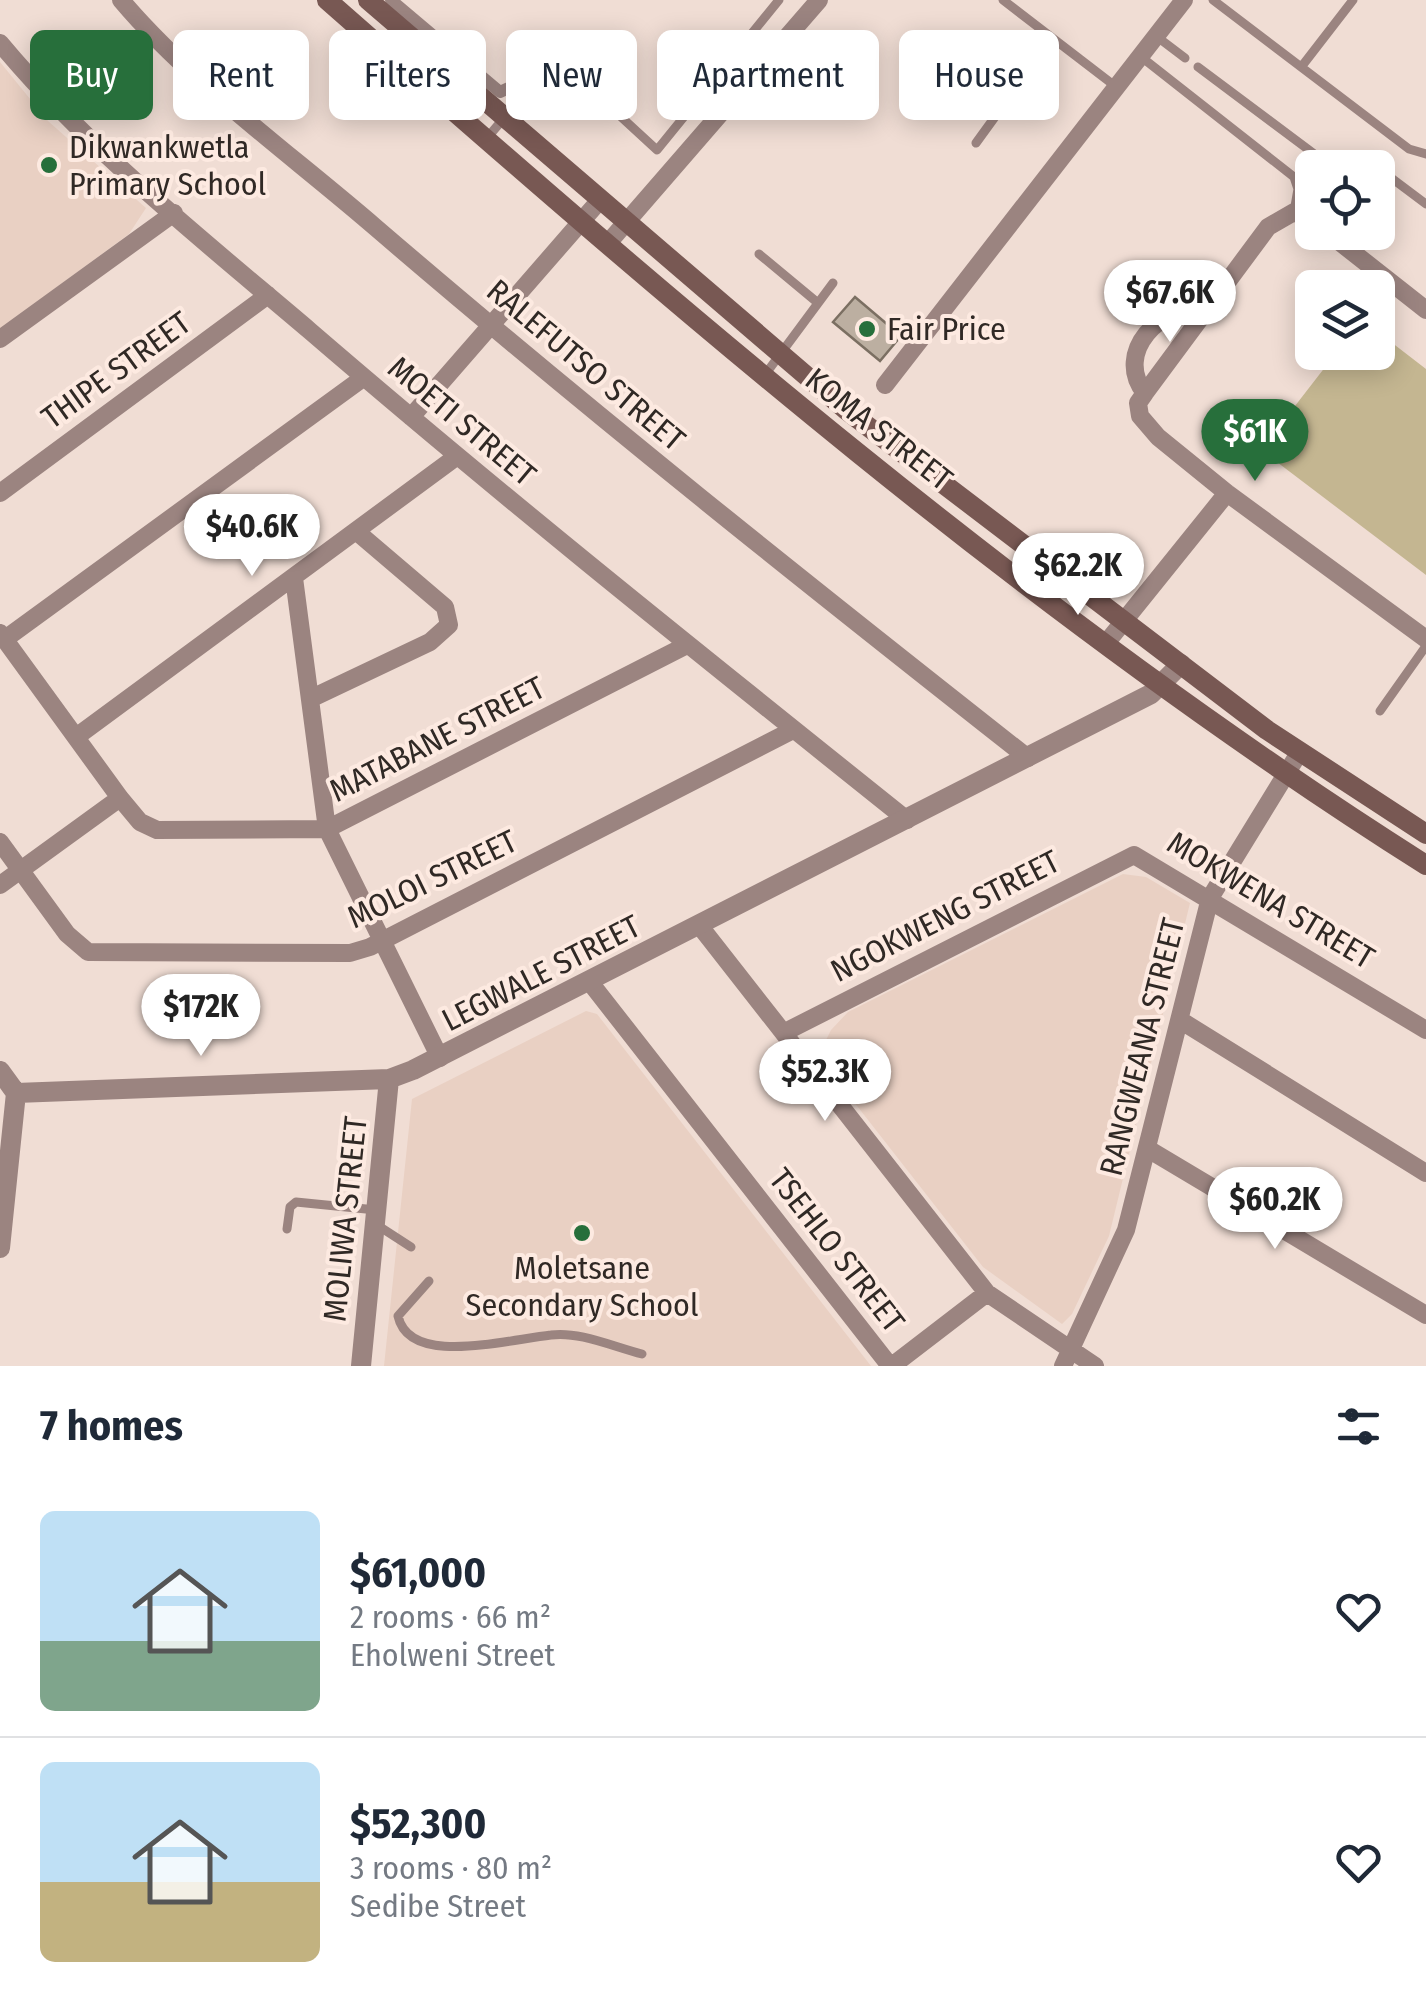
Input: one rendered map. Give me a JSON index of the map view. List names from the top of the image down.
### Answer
{
  "streets": {
    "main road": ["KOMA STREET"],
    "street": [
      "RALEFUTSO STREET",
      "THIPE STREET",
      "MOETI STREET",
      "MATABANE STREET",
      "MOLOI STREET",
      "MOKWENA STREET",
      "NGOKWENG STREET",
      "LEGWALE STREET",
      "RANGWEANA STREET",
      "MOLIWA STREET",
      "TSEHLO STREET"
    ]
  },
  "crossings": [
    ["RALEFUTSO STREET", "LEGWALE STREET"],
    ["THIPE STREET", "MOETI STREET"],
    ["MOETI STREET", "MATABANE STREET"],
    ["MOETI STREET", "MOLOI STREET"],
    ["MOETI STREET", "LEGWALE STREET"],
    ["KOMA STREET", "LEGWALE STREET"],
    ["KOMA STREET", "RANGWEANA STREET"],
    ["MOKWENA STREET", "NGOKWENG STREET"],
    ["MOKWENA STREET", "RANGWEANA STREET"],
    ["LEGWALE STREET", "MOLIWA STREET"],
    ["LEGWALE STREET", "TSEHLO STREET"]
  ],
  "places": ["Dikwankwetla Primary School", "Fair Price", "Moletsane Secondary School"],
  "page": {
    "chip": [
      "Buy",
      "Rent",
      "Filters",
      "New",
      "Apartment",
      "House"
    ],
    "price": [
      "$67.6K",
      "$61K",
      "$40.6K",
      "$62.2K",
      "$172K",
      "$52.3K",
      "$60.2K"
    ],
    "heading": "7 homes",
    "list": [
      {
        "name": "$61,000",
        "note": "2 rooms · 66 m² · Eholweni Street"
      },
      {
        "name": "$52,300",
        "note": "3 rooms · 80 m² · Sedibe Street"
      }
    ]
  }
}
